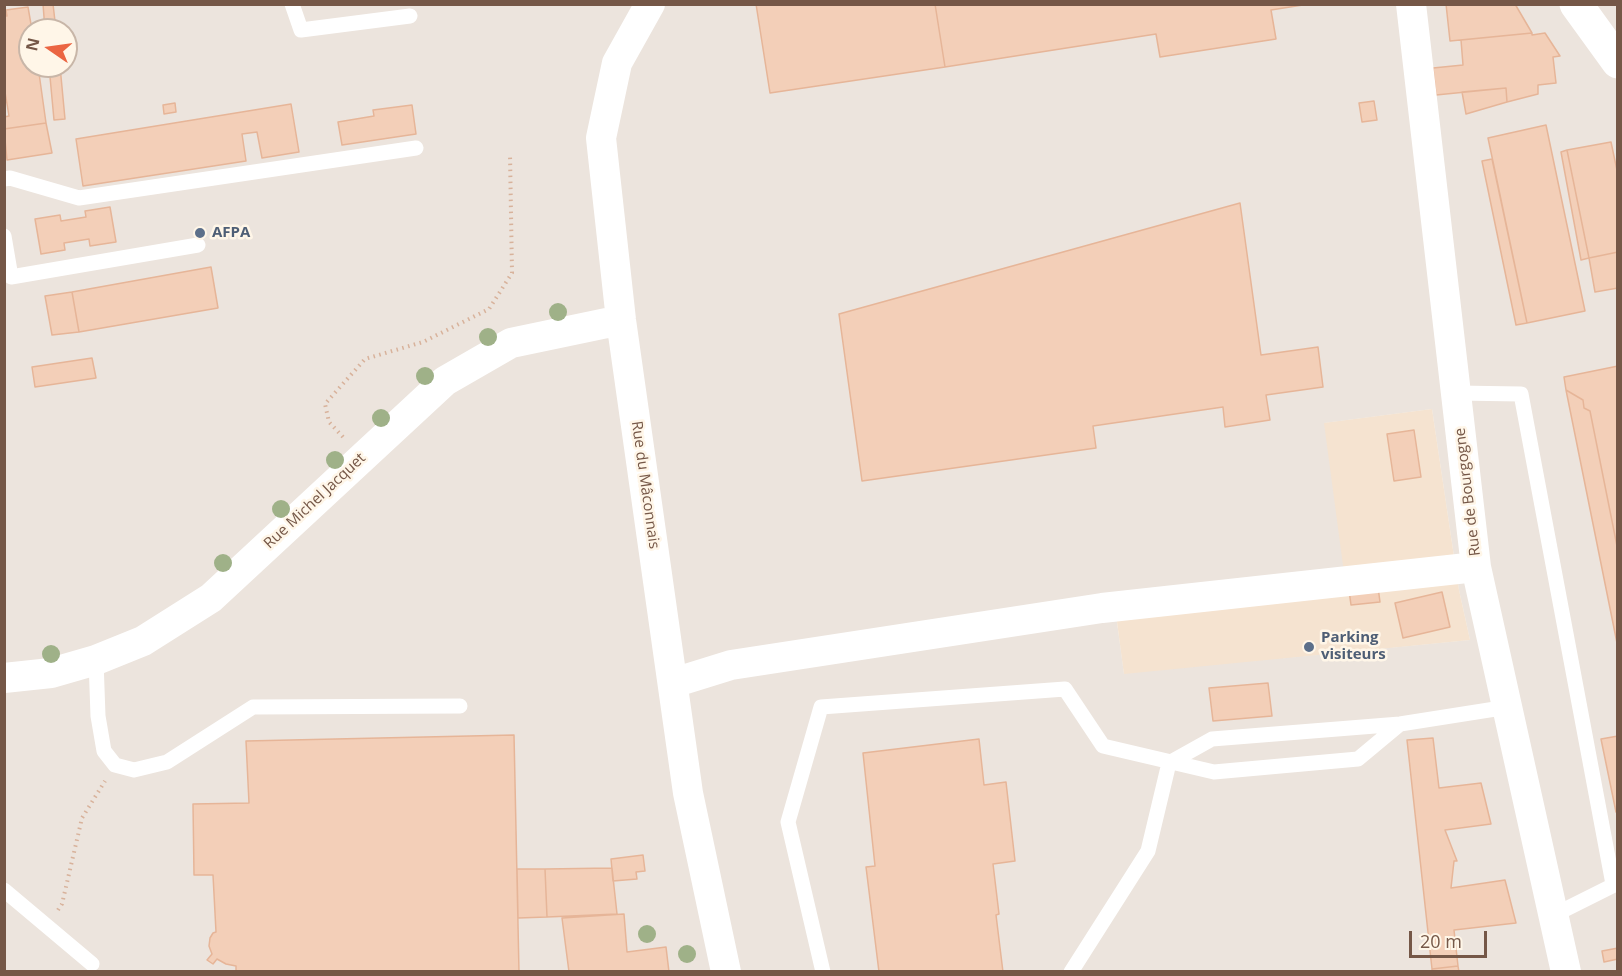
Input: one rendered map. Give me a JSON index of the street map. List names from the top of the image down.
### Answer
{
  "streets": {
    "street": ["Rue du Mâconnais", "Rue de Bourgogne", "Rue Michel Jacquet"]
  },
  "crossings": [
    ["Rue du Mâconnais", "Rue Michel Jacquet"]
  ],
  "places": ["AFPA", "Parking visiteurs"],
  "scale_bar": "20 m",
  "north": "left"
}
